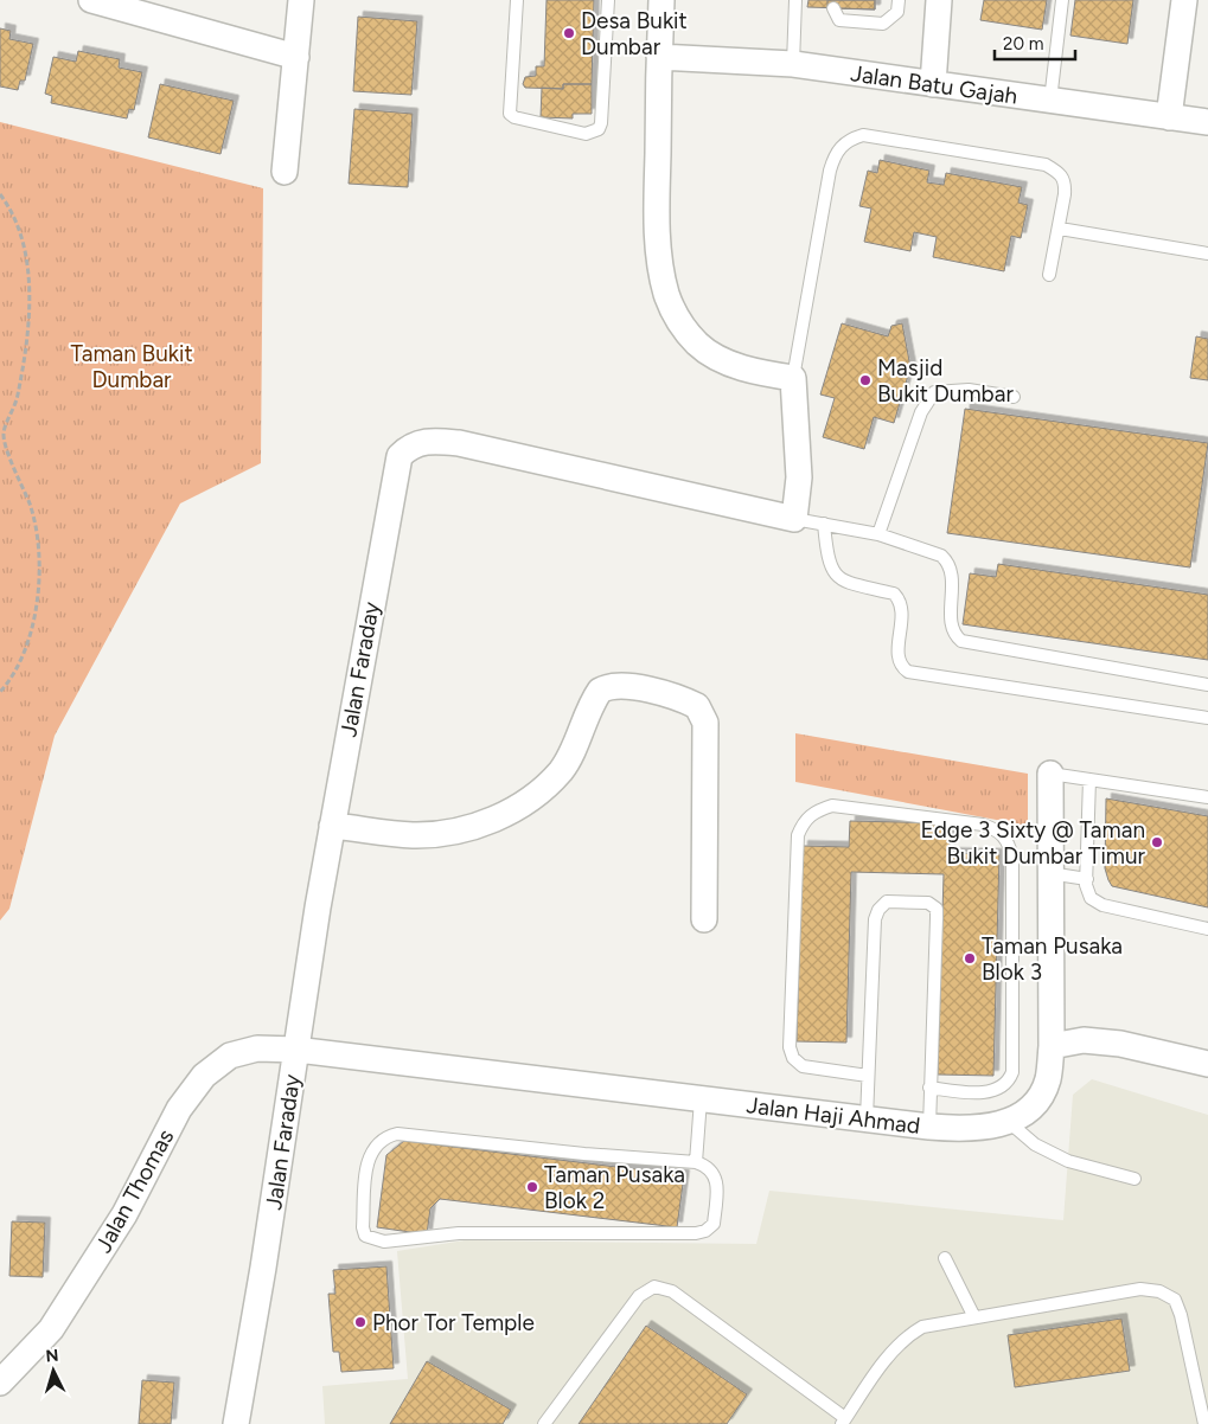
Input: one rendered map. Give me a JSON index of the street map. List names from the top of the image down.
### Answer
{
  "streets": {
    "street": [
      "Jalan Batu Gajah",
      "Jalan Faraday",
      "Jalan Haji Ahmad",
      "Jalan Thomas"
    ]
  },
  "crossings": [
    ["Jalan Faraday", "Jalan Haji Ahmad"],
    ["Jalan Faraday", "Jalan Thomas"],
    ["Jalan Haji Ahmad", "Jalan Thomas"]
  ],
  "parks": ["Taman Bukit Dumbar"],
  "places": [
    "Desa Bukit Dumbar",
    "Masjid Bukit Dumbar",
    "Edge 3 Sixty @ Taman Bukit Dumbar Timur",
    "Taman Pusaka Blok 3",
    "Taman Pusaka Blok 2",
    "Phor Tor Temple"
  ],
  "scale_bar": "20 m",
  "north": "top"
}
